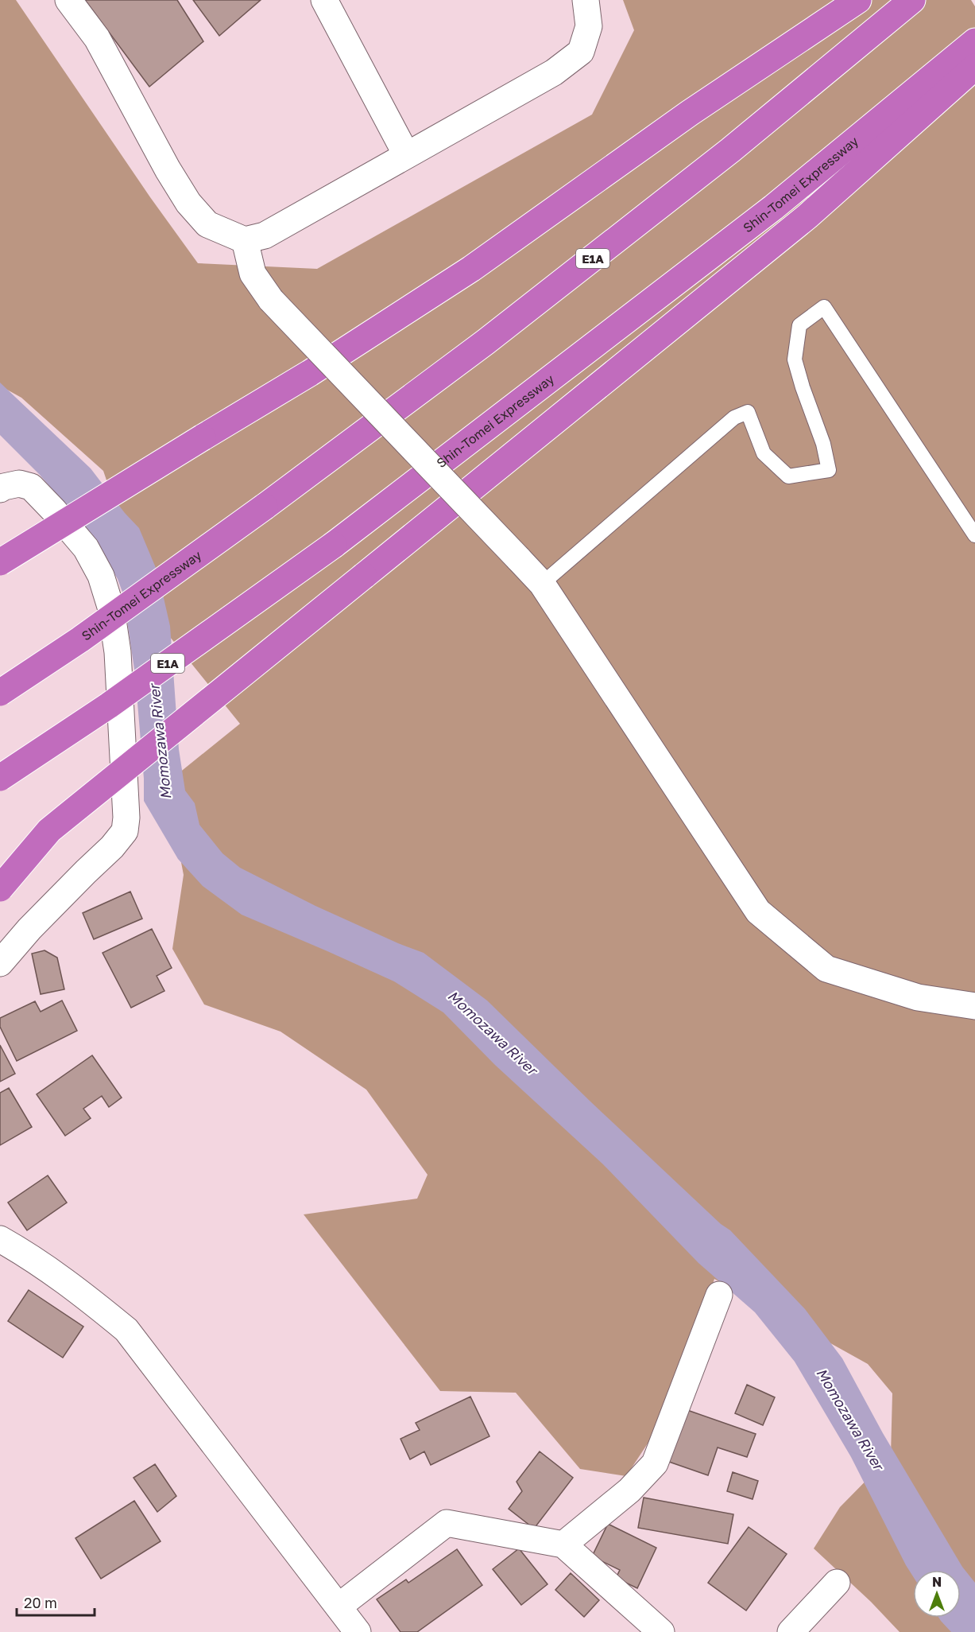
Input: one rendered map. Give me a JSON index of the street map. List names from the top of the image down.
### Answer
{
  "streets": {
    "highway": ["Shin-Tomei Expressway", "E1A"]
  },
  "water": ["Momozawa River"],
  "scale_bar": "20 m",
  "north": "top"
}
